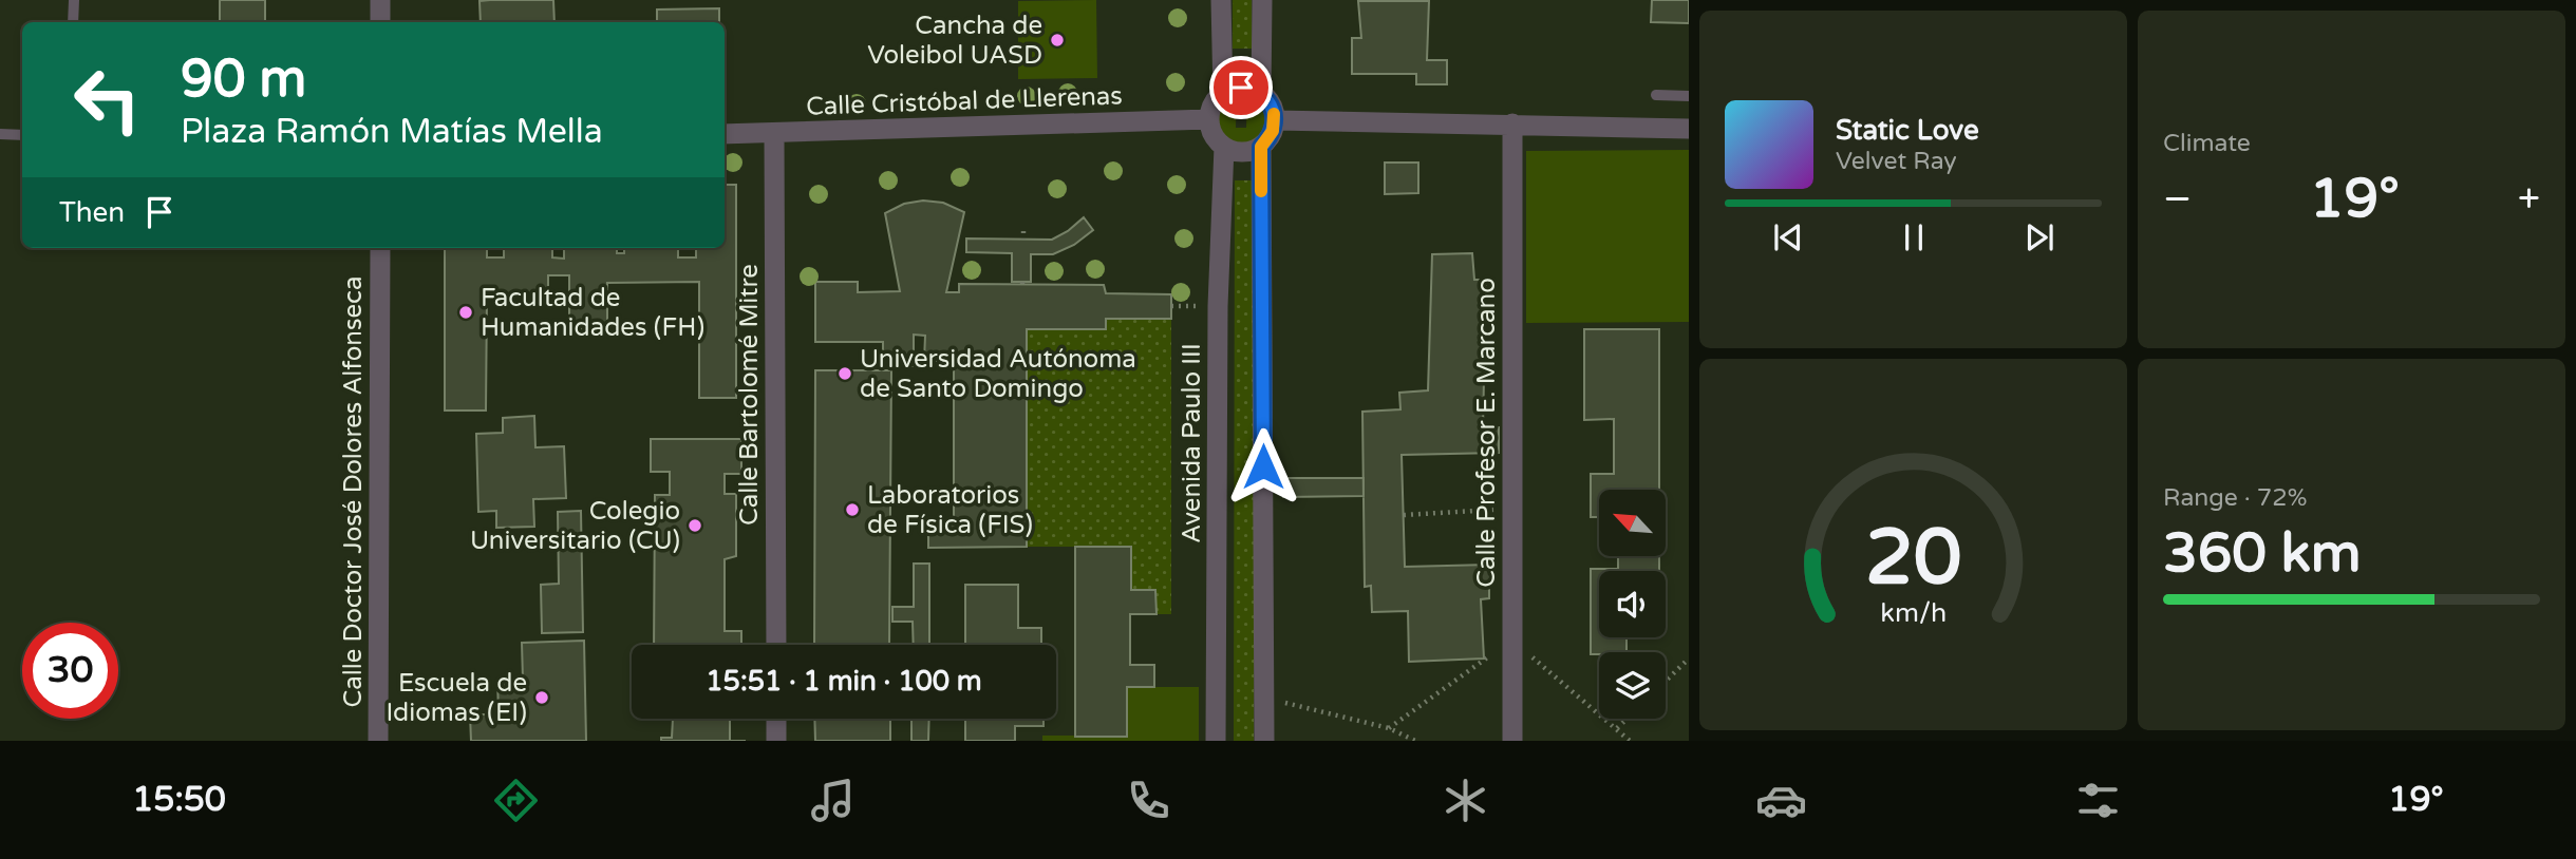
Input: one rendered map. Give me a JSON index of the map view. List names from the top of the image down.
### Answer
{
  "streets": {
    "street": [
      "Calle Cristóbal de Llerenas",
      "Calle Bartolomé Mitre",
      "Calle Profesor E. Marcano",
      "Avenida Paulo III",
      "Calle Doctor José Dolores Alfonseca"
    ]
  },
  "crossings": [
    ["Calle Cristóbal de Llerenas", "Calle Bartolomé Mitre"],
    ["Calle Cristóbal de Llerenas", "Avenida Paulo III"]
  ],
  "places": [
    "Cancha de Voleibol UASD",
    "Facultad de Humanidades (FH)",
    "Universidad Autónoma de Santo Domingo",
    "Laboratorios de Física (FIS)",
    "Colegio Universitario (CU)",
    "Escuela de Idiomas (EI)"
  ],
  "north": "top left",
  "page": {
    "tile": [
      "Climate",
      ["Range · 72%", "360 km"]
    ],
    "turn": ["90 m", "Plaza Ramón Matías Mella"],
    "song": ["Static Love", "Velvet Ray"],
    "heat": ["−", "19°", "+"],
    "then": "Then",
    "limit": "30",
    "trip": "15:51 · 1 min · 100 m",
    "tabs": ["15:50", "19°"],
    "gauge": ["20", "km/h"]
  }
}
